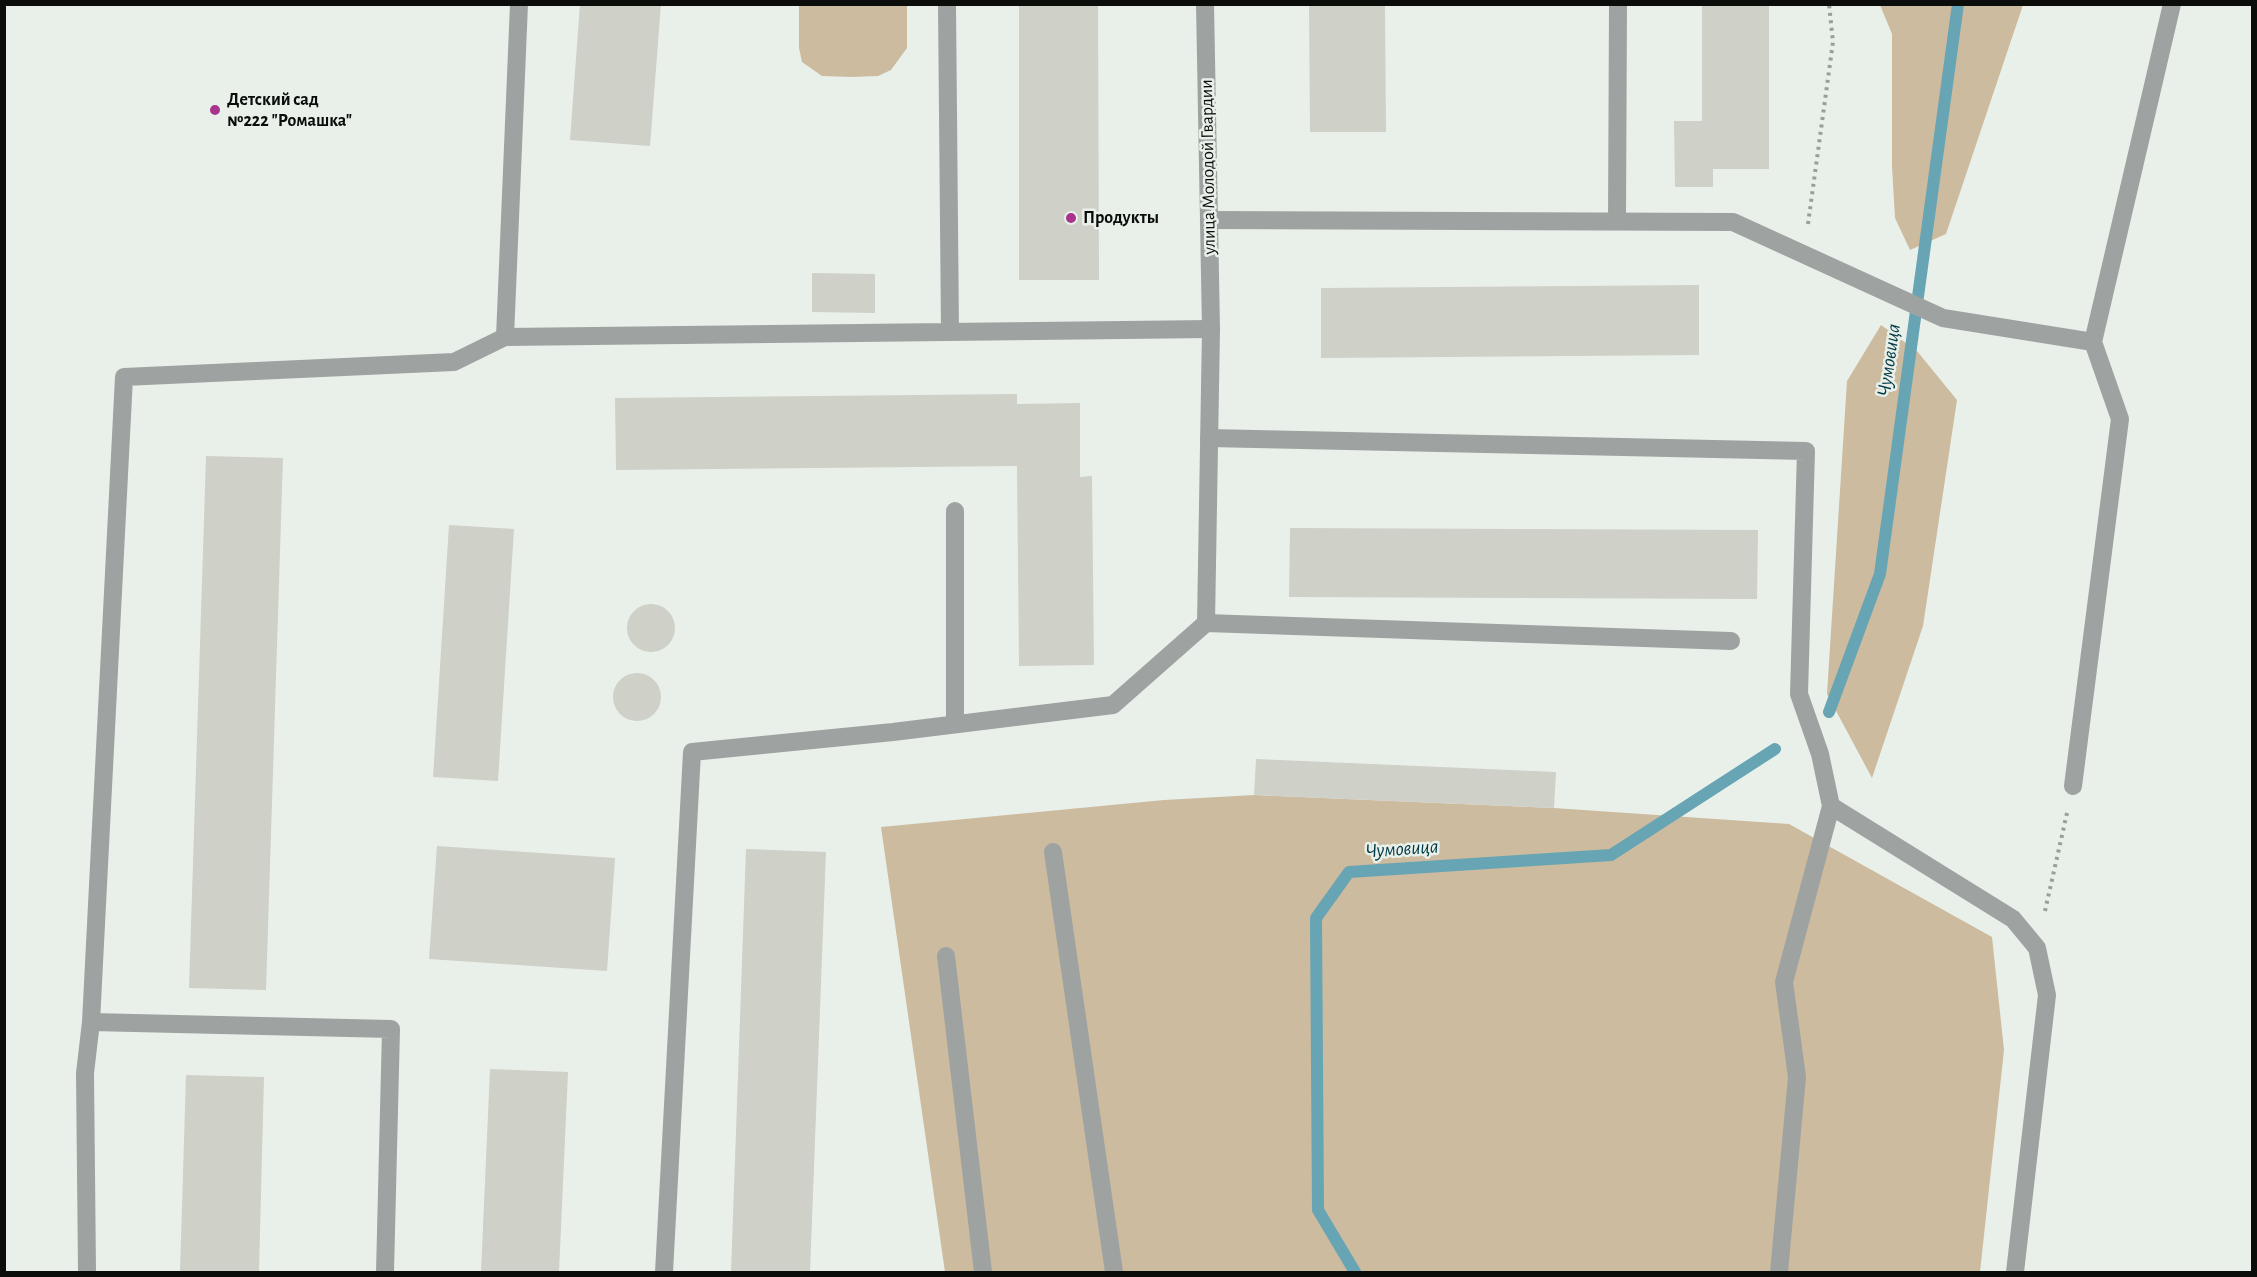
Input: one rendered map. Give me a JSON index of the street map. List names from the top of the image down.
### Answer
{
  "streets": {
    "street": ["улица Молодой Гвардии"]
  },
  "water": ["Чумовица"],
  "places": ["Детский сад №222 \"Ромашка\"", "Продукты"]
}
